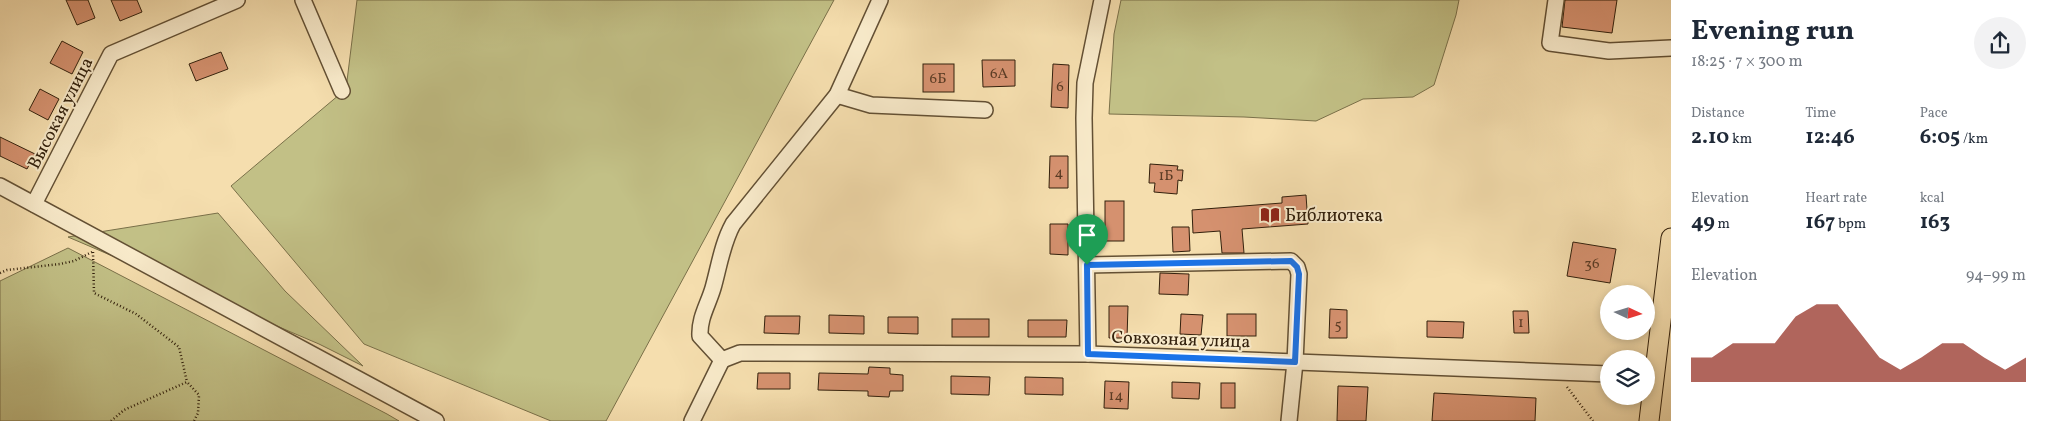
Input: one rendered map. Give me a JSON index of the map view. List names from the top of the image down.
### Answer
{
  "streets": {
    "street": ["Высокая улица", "Совхозная улица"]
  },
  "places": {
    "library": ["Библиотека"]
  },
  "house_numbers": [
    "6А",
    "6Б",
    "6",
    "4",
    "1Б",
    "36",
    "1",
    "5",
    "14"
  ],
  "north": "right",
  "page": {
    "heading": ["Evening run", "18:25 · 7 × 300 m"],
    "stats": [
      ["Distance", "2.10 km"],
      ["Time", "12:46"],
      ["Pace", "6:05 /km"],
      ["Elevation", "49 m"],
      ["Heart rate", "167 bpm"],
      ["kcal", "163"]
    ],
    "chart": ["Elevation", "94–99 m"]
  }
}
